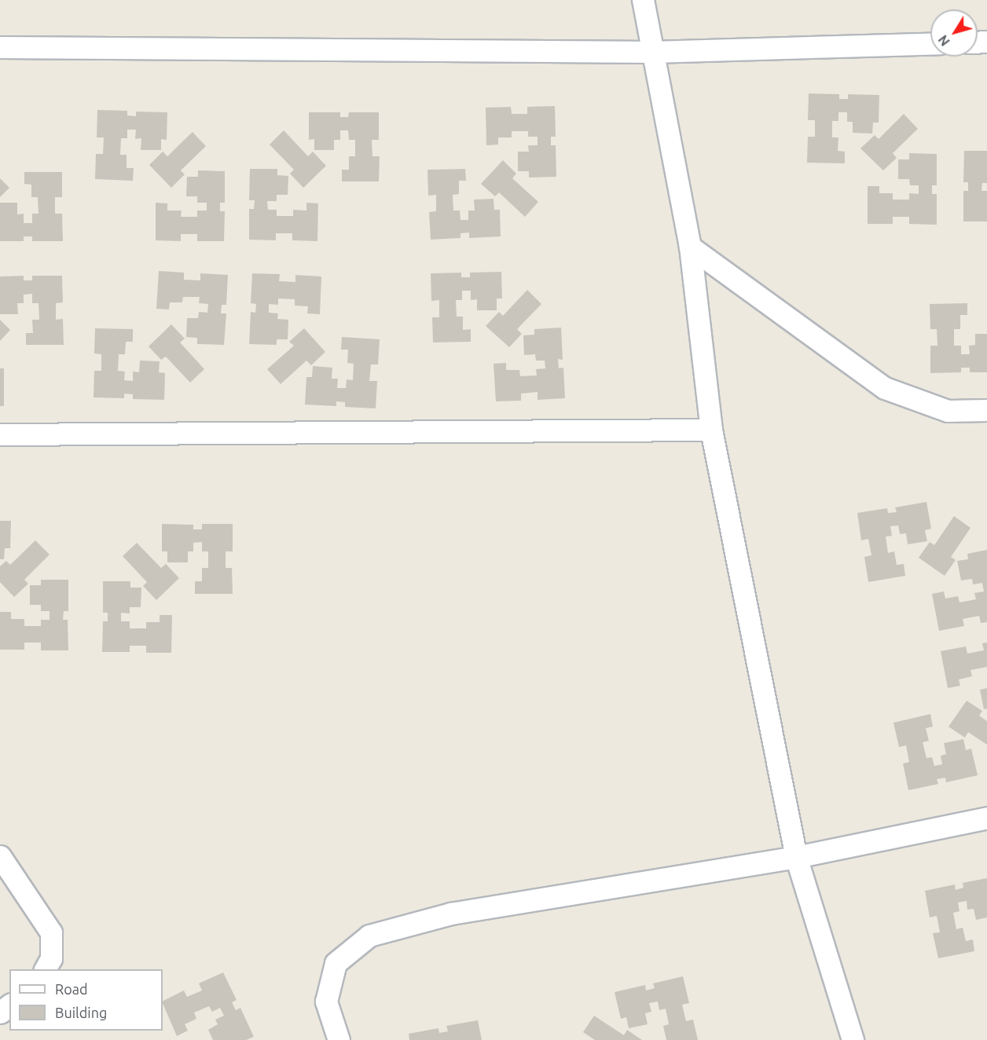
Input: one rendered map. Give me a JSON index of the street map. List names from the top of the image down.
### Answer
{
  "legend": ["Road", "Building"],
  "north": "bottom left"
}
